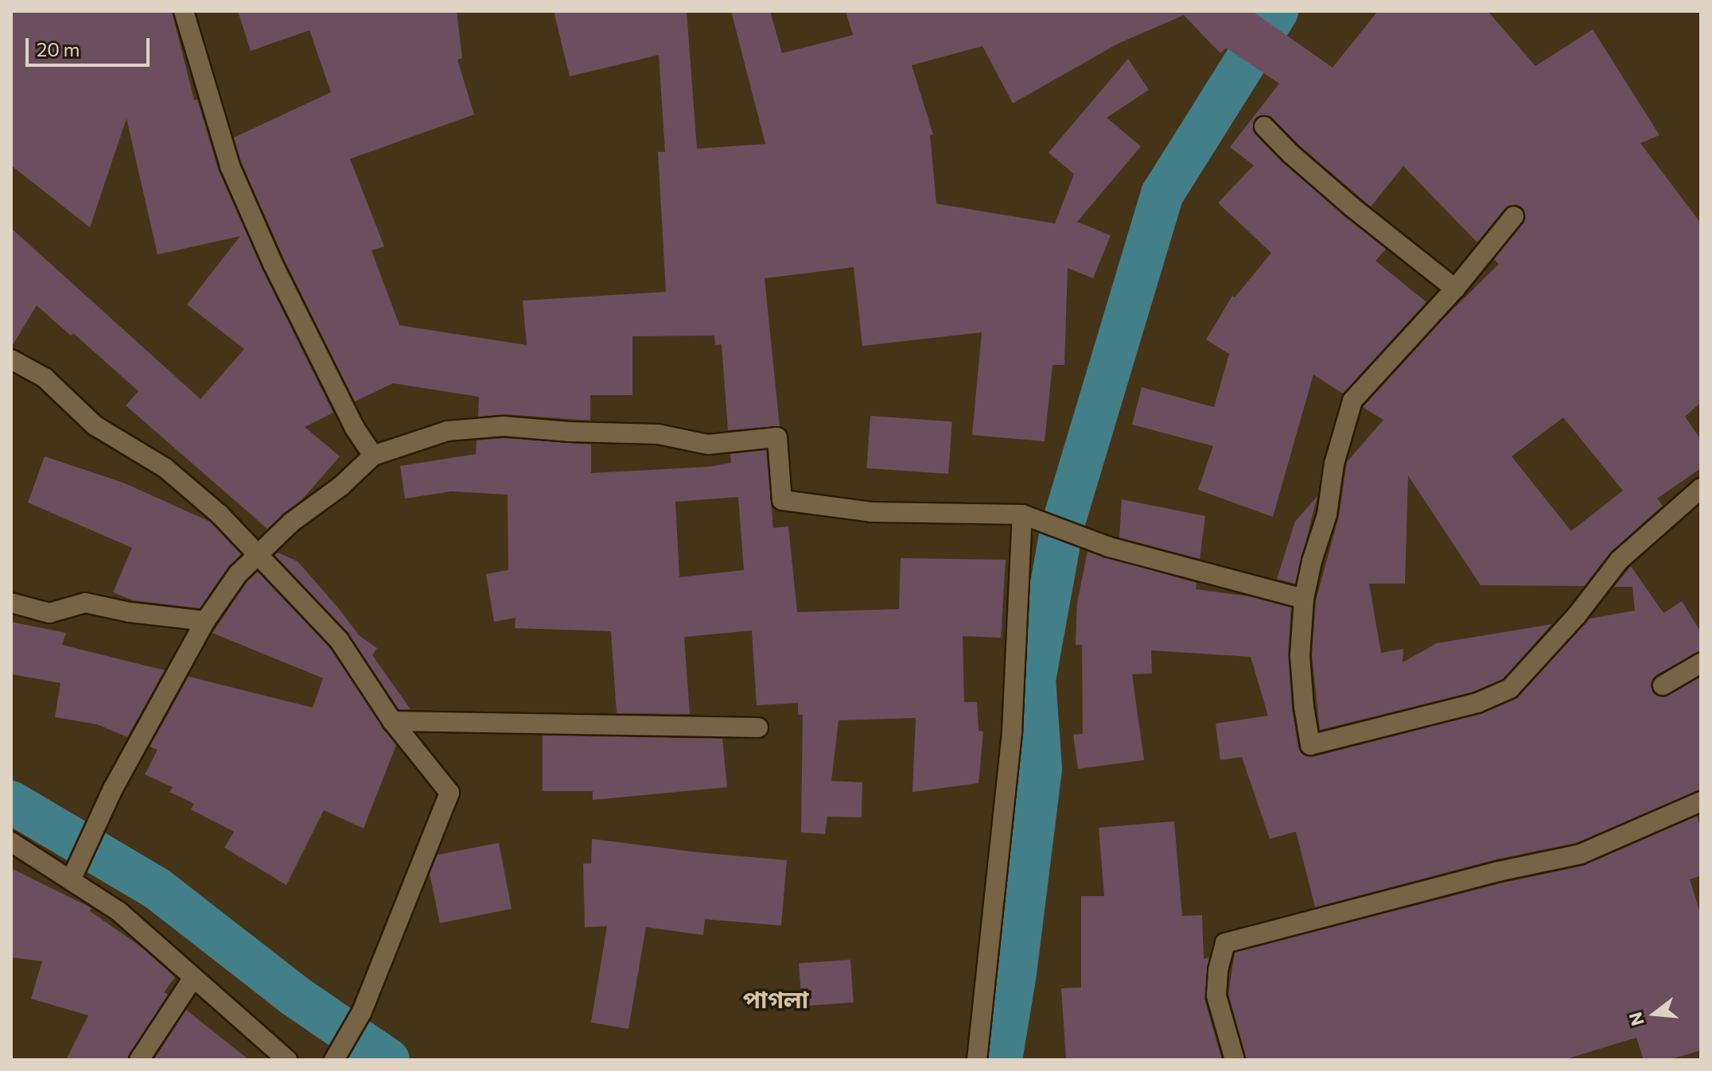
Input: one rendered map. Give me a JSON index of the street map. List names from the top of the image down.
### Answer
{
  "districts": ["পাগলা"],
  "scale_bar": "20 m",
  "north": "left"
}
